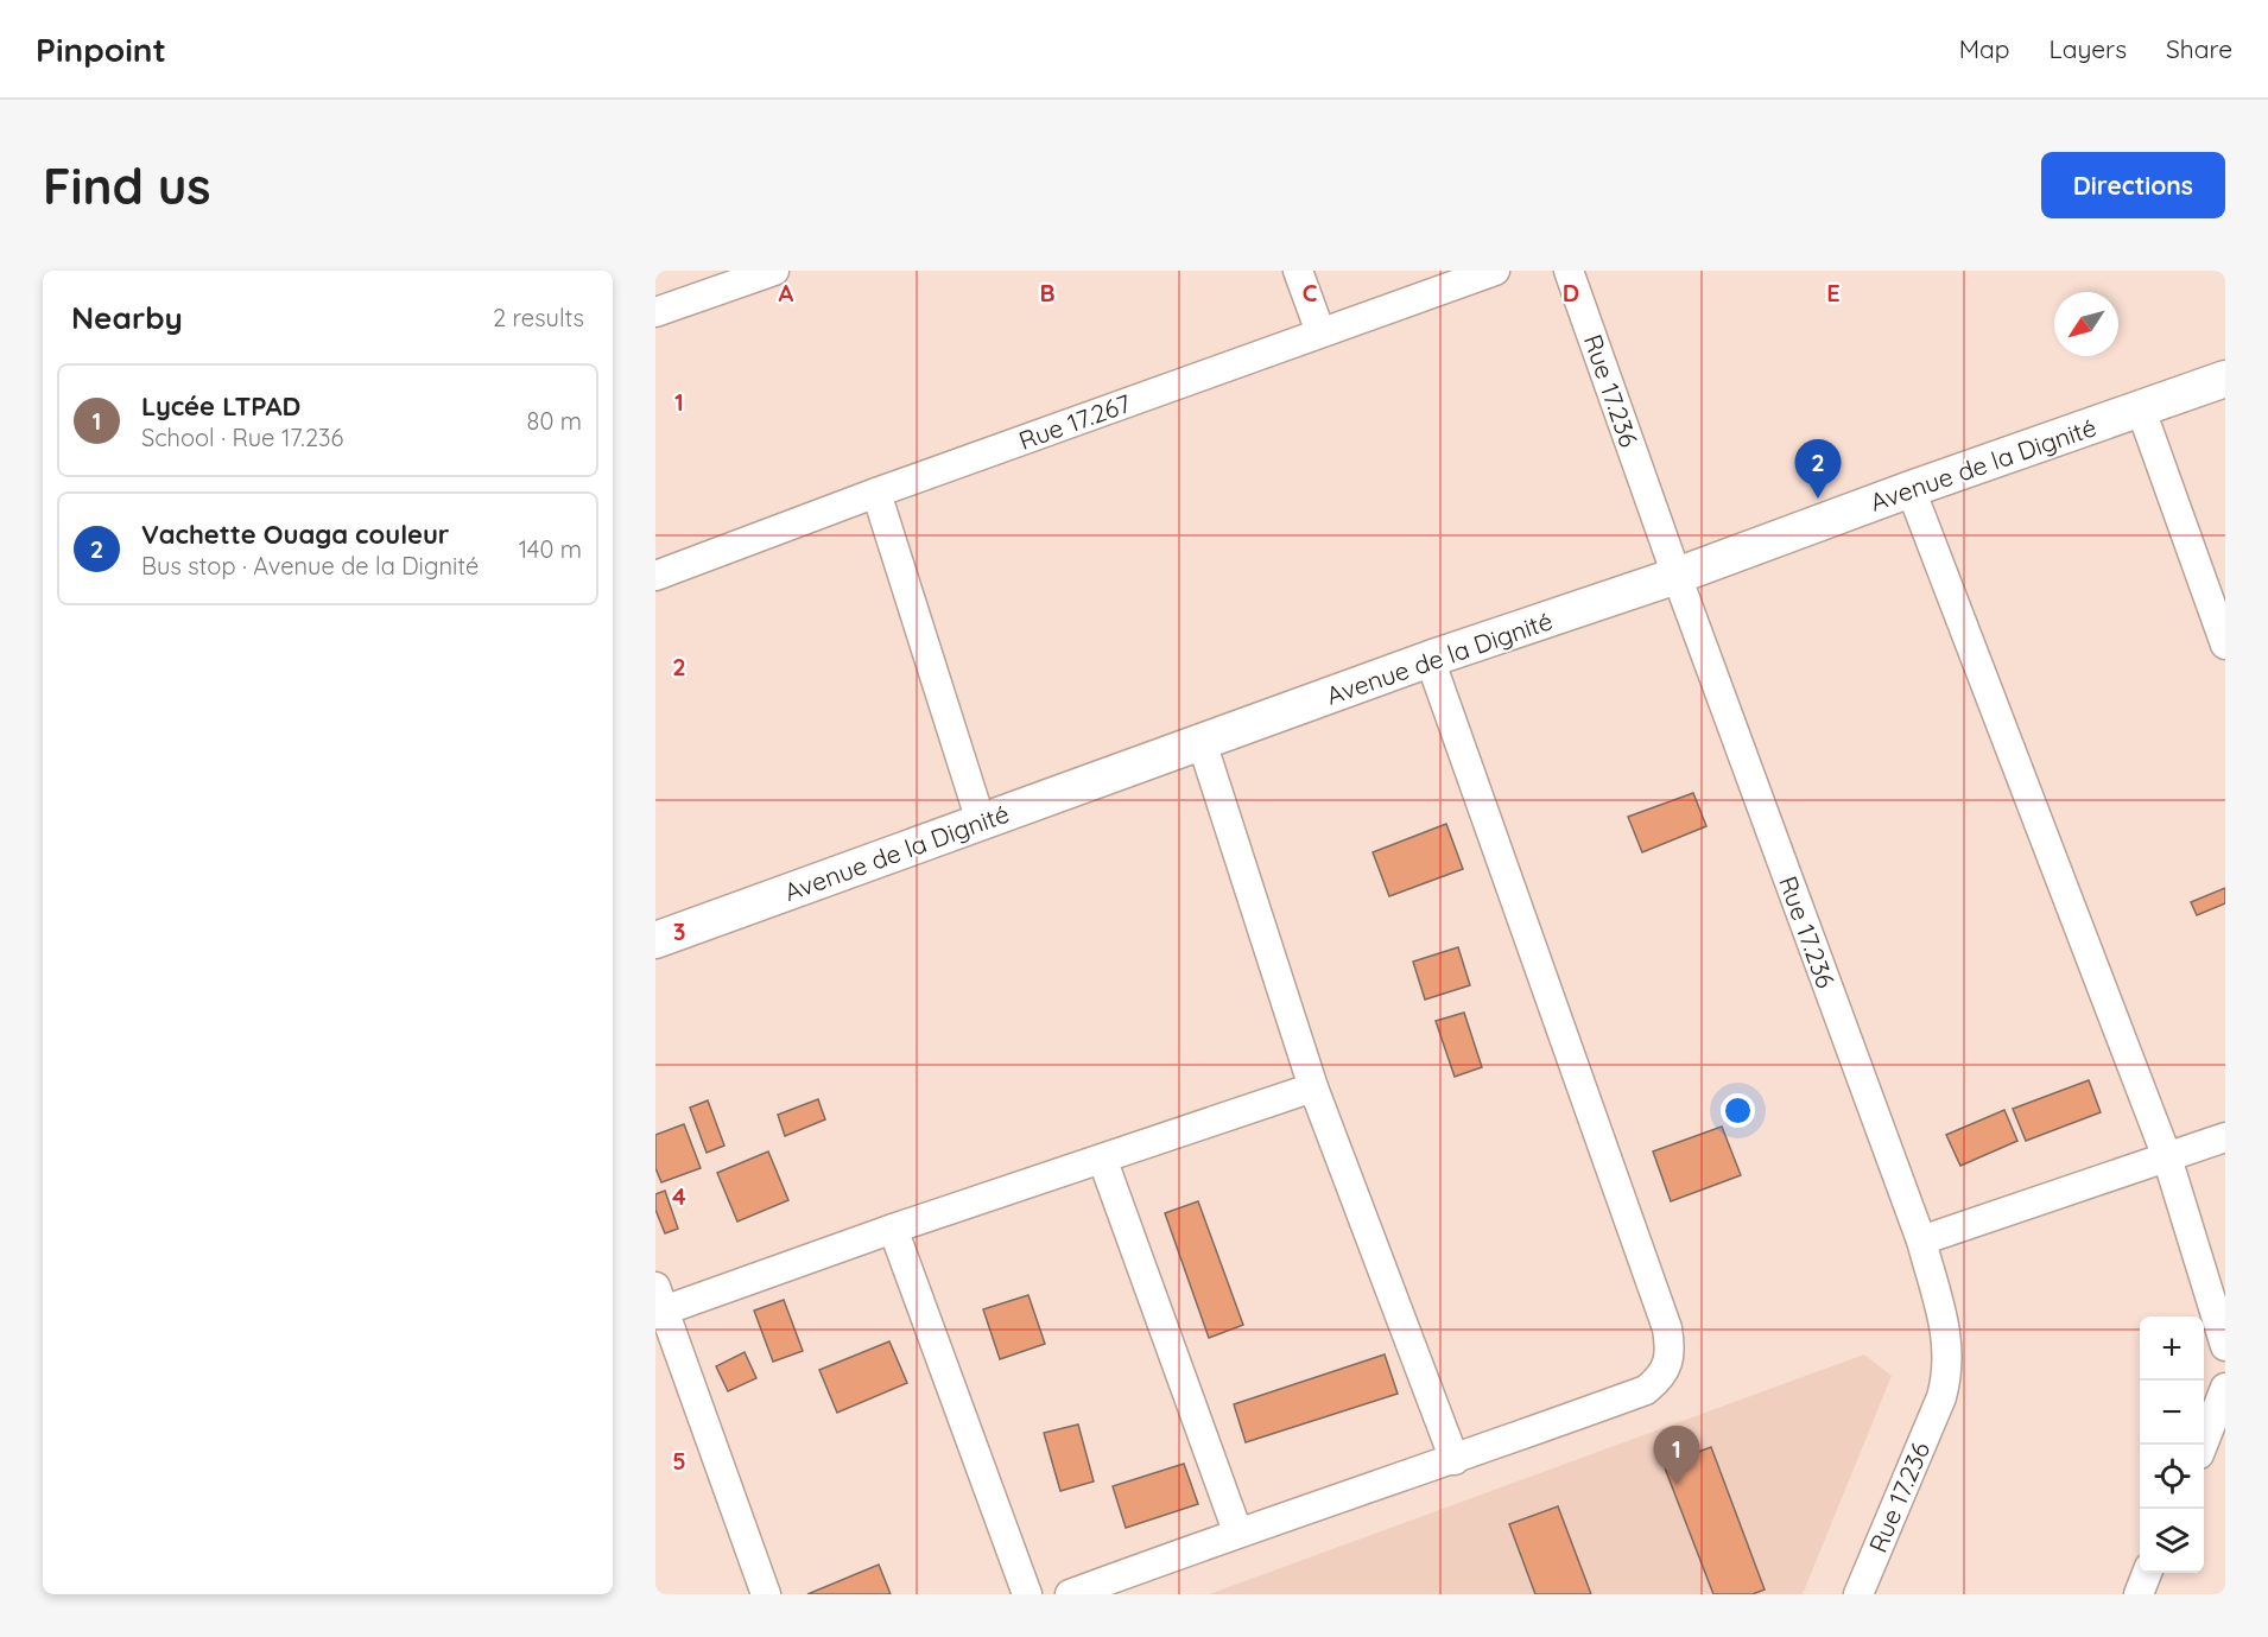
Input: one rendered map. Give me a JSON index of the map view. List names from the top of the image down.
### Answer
{
  "streets": {
    "street": ["Rue 17.236", "Rue 17.267", "Avenue de la Dignité"]
  },
  "crossings": [
    ["Rue 17.236", "Avenue de la Dignité"]
  ],
  "north": "bottom left",
  "page": {
    "header": "Pinpoint",
    "nav": ["Map", "Layers", "Share"],
    "buttons": "Directions",
    "title": "Find us",
    "heading": ["Nearby", "2 results"],
    "list": [
      {
        "mark": "1",
        "name": "Lycée LTPAD",
        "note": "School · Rue 17.236",
        "value": "80 m"
      },
      {
        "mark": "2",
        "name": "Vachette Ouaga couleur",
        "note": "Bus stop · Avenue de la Dignité",
        "value": "140 m"
      }
    ],
    "pins": ["2", "1"],
    "map_buttons": ["+", "−"]
  },
  "grid": {
    "columns": [
      "A",
      "B",
      "C",
      "D",
      "E"
    ],
    "rows": [
      "1",
      "2",
      "3",
      "4",
      "5"
    ]
  }
}
